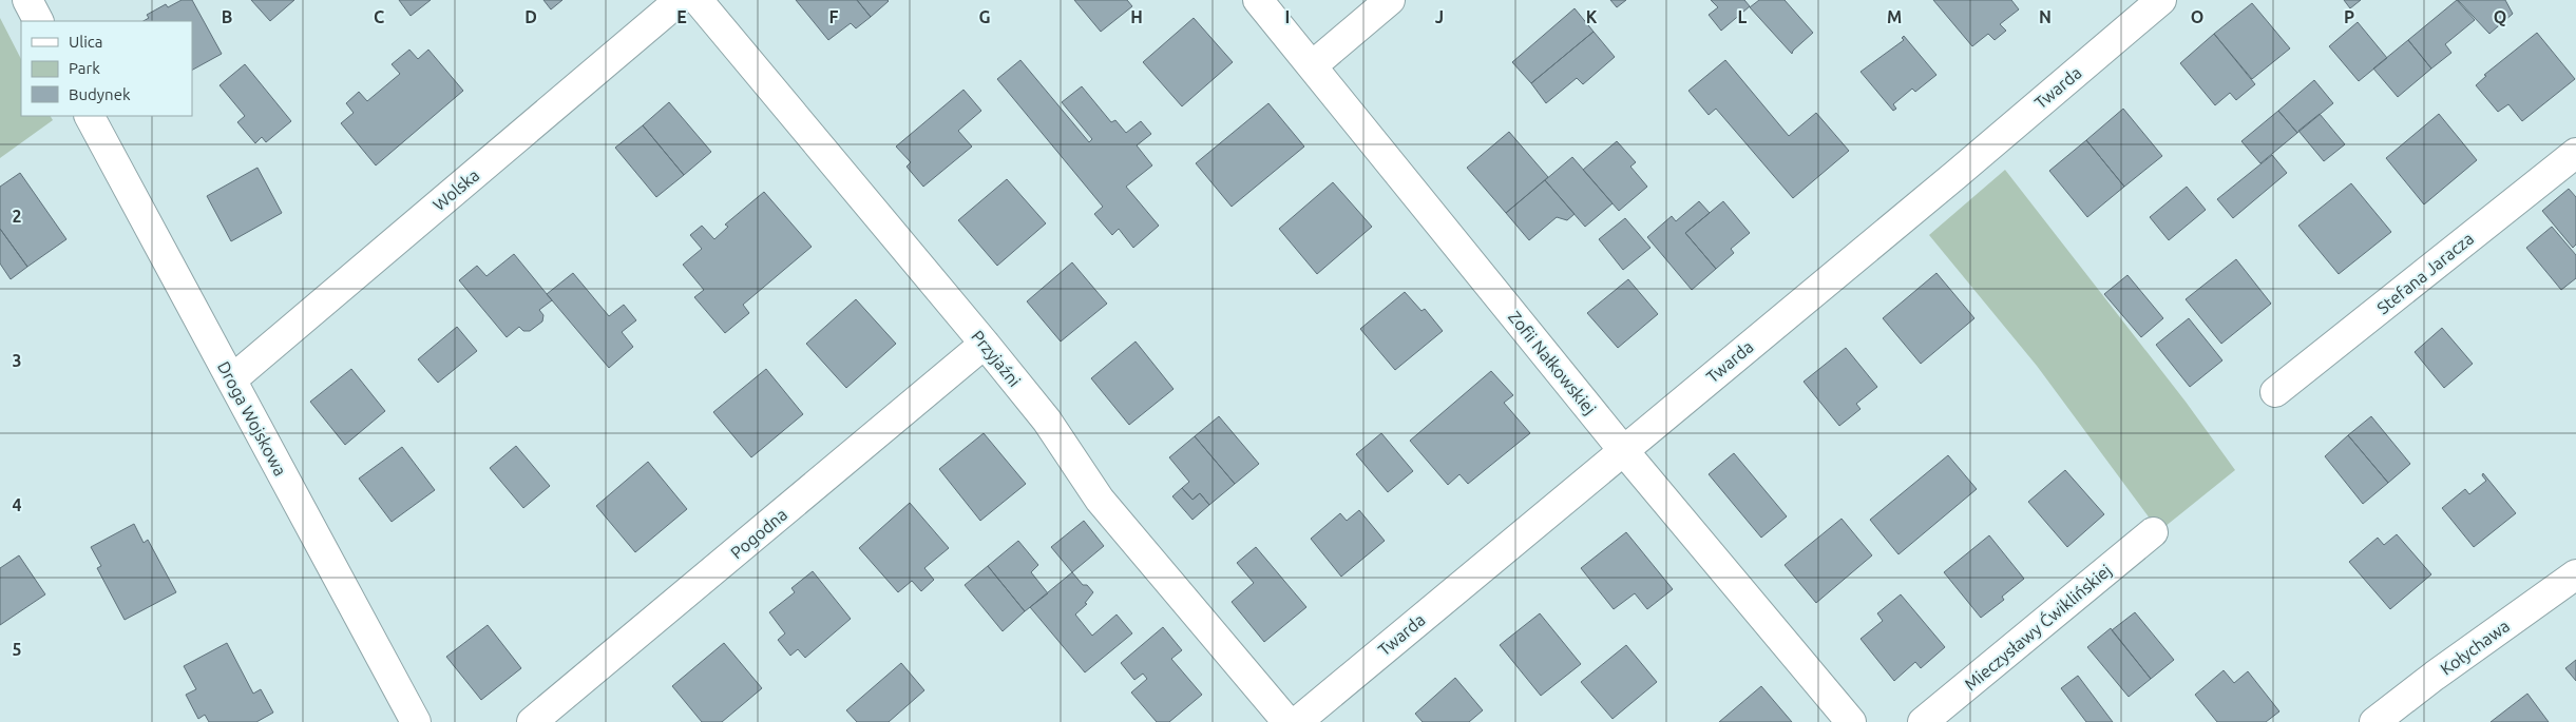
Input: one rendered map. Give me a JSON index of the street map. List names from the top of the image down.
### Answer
{
  "streets": {
    "street": [
      "Twarda",
      "Wolska",
      "Stefana Jaracza",
      "Przyjaźni",
      "Zofii Nałkowskiej",
      "Droga Wojskowa",
      "Pogodna",
      "Mieczysławy Ćwiklińskiej",
      "Kołychawa"
    ]
  },
  "crossings": [
    ["Twarda", "Zofii Nałkowskiej"],
    ["Wolska", "Droga Wojskowa"],
    ["Przyjaźni", "Pogodna"]
  ],
  "legend": ["Ulica", "Park", "Budynek"],
  "grid": {
    "columns": [
      "B",
      "C",
      "D",
      "E",
      "F",
      "G",
      "H",
      "I",
      "J",
      "K",
      "L",
      "M",
      "N",
      "O",
      "P",
      "Q"
    ],
    "rows": [
      "2",
      "3",
      "4",
      "5"
    ]
  }
}
